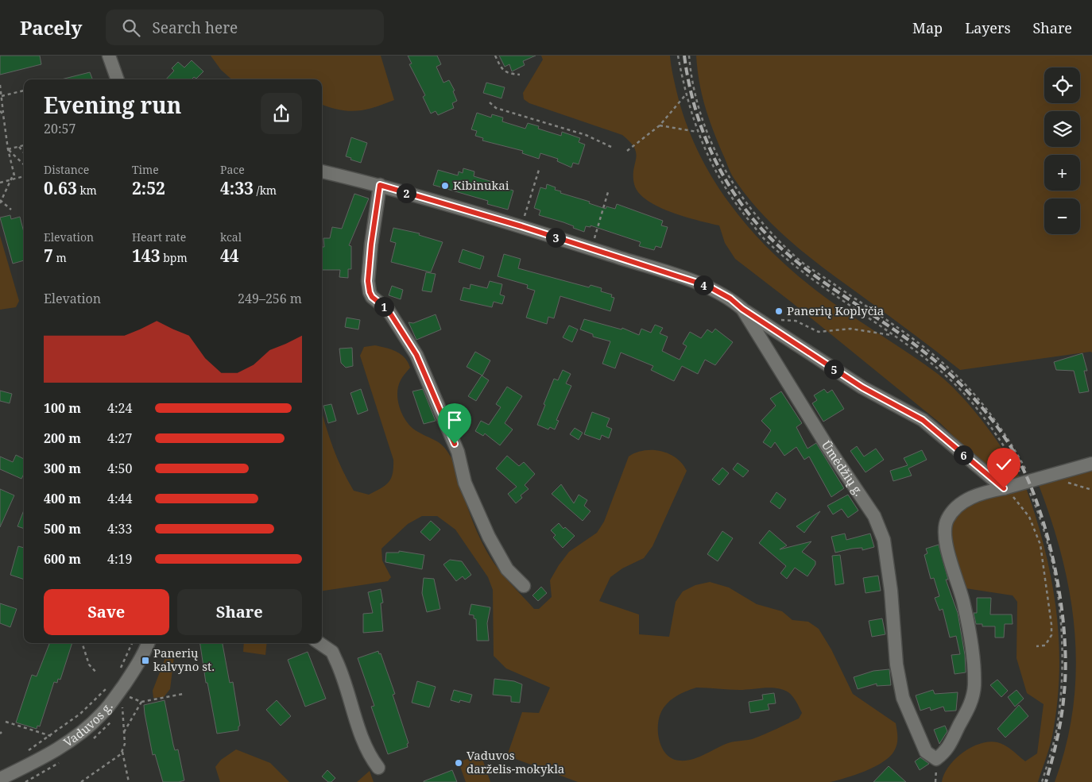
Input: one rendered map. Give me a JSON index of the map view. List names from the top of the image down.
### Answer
{
  "streets": {
    "street": ["Ūmėdžių g.", "Vaduvos g."]
  },
  "places": {
    "other": ["Kibinukai", "Panerių Koplyčia", "Vaduvos darželis-mokykla"],
    "transit": ["Panerių kalvyno st."]
  },
  "page": {
    "header": "Pacely",
    "search": "Search here",
    "nav": ["Map", "Layers", "Share"],
    "map_buttons": ["+", "−"],
    "heading": ["Evening run", "20:57"],
    "stats": [
      ["Distance", "0.63 km"],
      ["Time", "2:52"],
      ["Pace", "4:33 /km"],
      ["Elevation", "7 m"],
      ["Heart rate", "143 bpm"],
      ["kcal", "44"]
    ],
    "pins": [
      "2",
      "3",
      "4",
      "1",
      "5",
      "6"
    ],
    "chart": ["Elevation", "249–256 m"],
    "list": [
      {
        "name": "100 m",
        "note": "4:24"
      },
      {
        "name": "200 m",
        "note": "4:27"
      },
      {
        "name": "300 m",
        "note": "4:50"
      },
      {
        "name": "400 m",
        "note": "4:44"
      },
      {
        "name": "500 m",
        "note": "4:33"
      },
      {
        "name": "600 m",
        "note": "4:19"
      }
    ],
    "buttons": ["Save", "Share"]
  }
}
